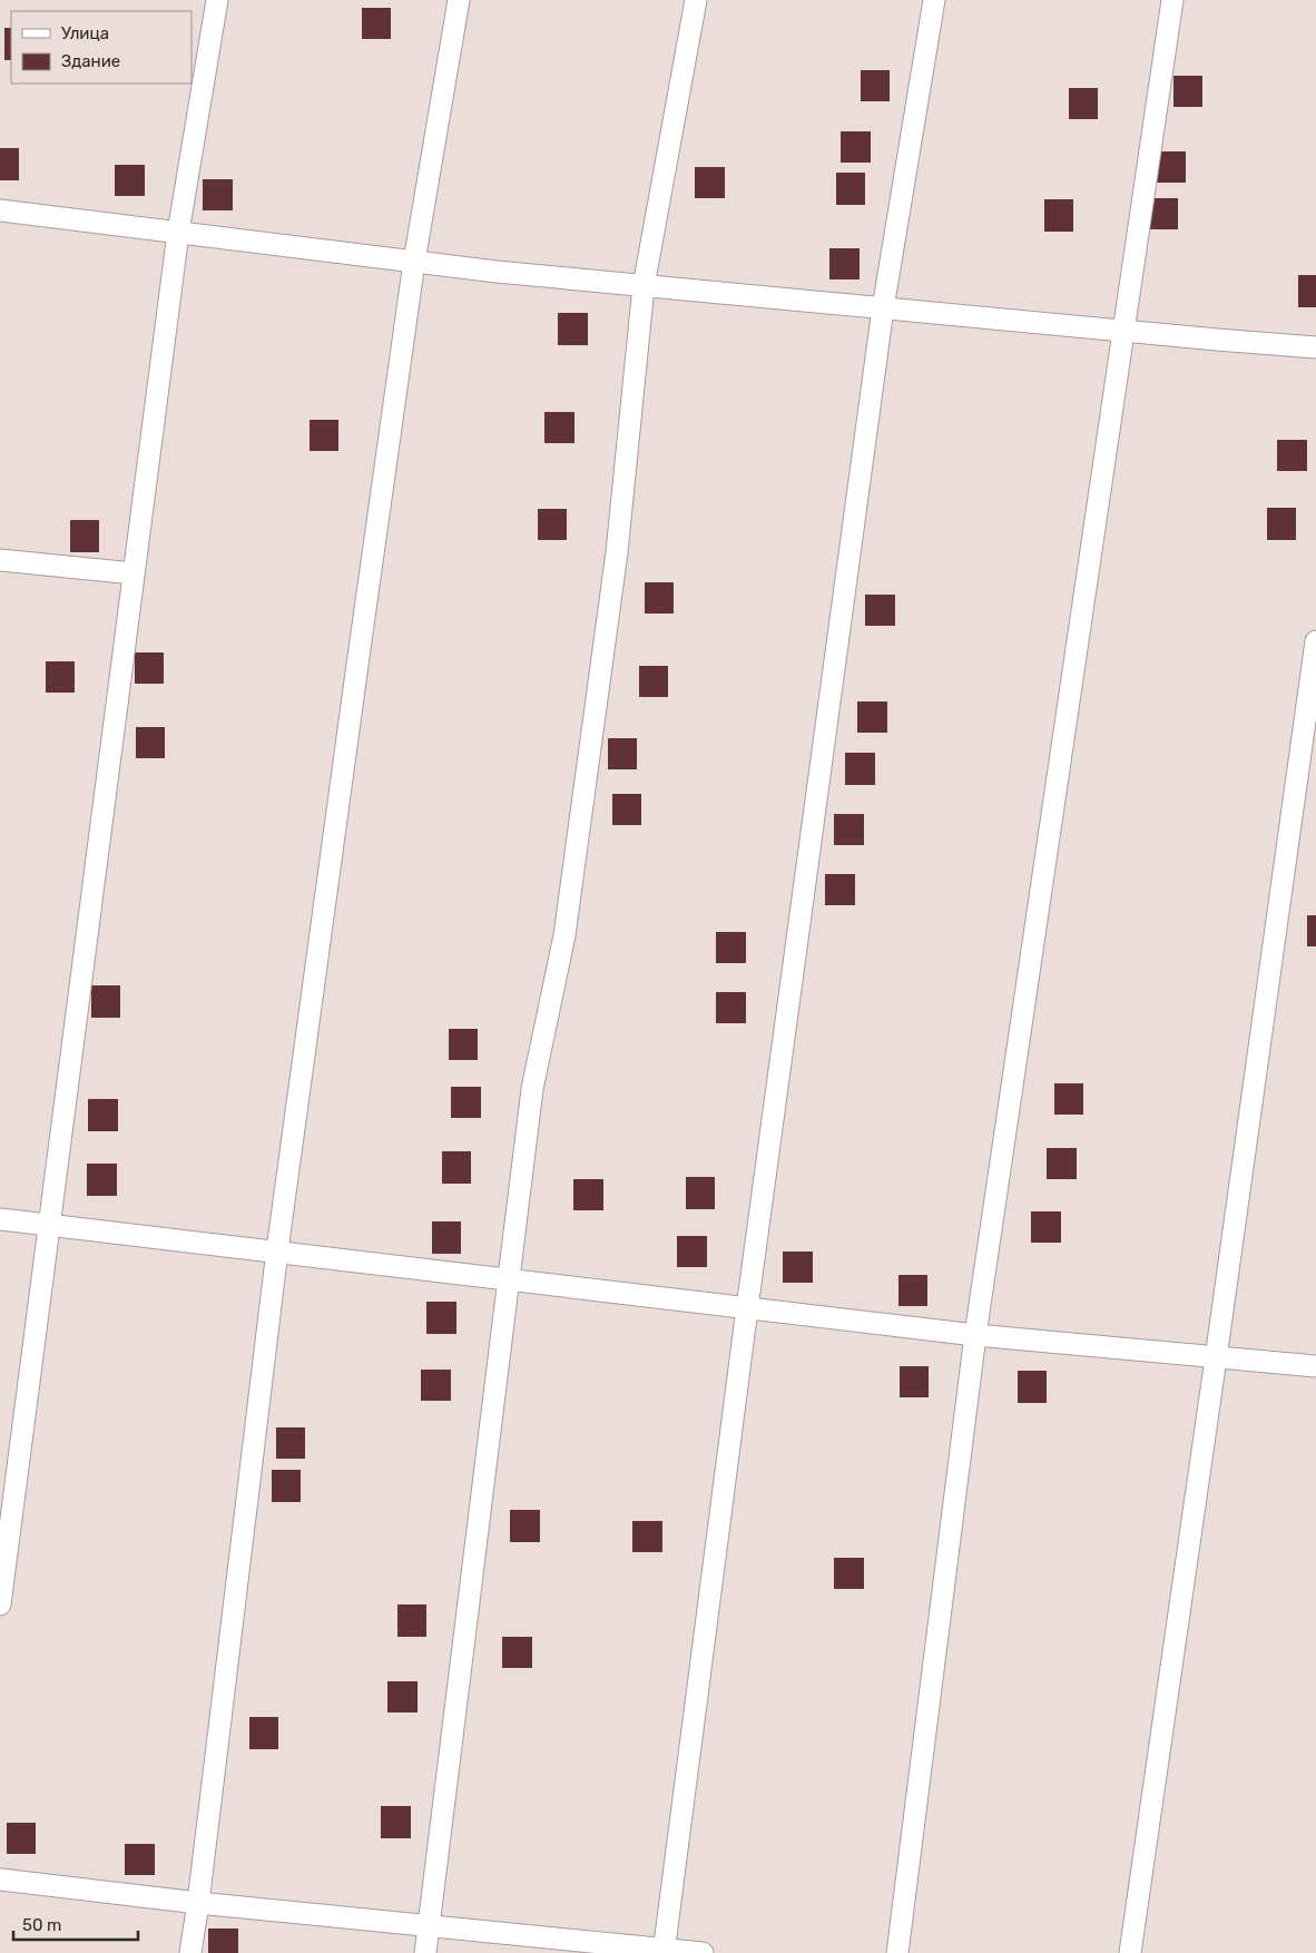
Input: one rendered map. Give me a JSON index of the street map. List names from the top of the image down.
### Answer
{
  "legend": ["Улица", "Здание"],
  "scale_bar": "50 m"
}
